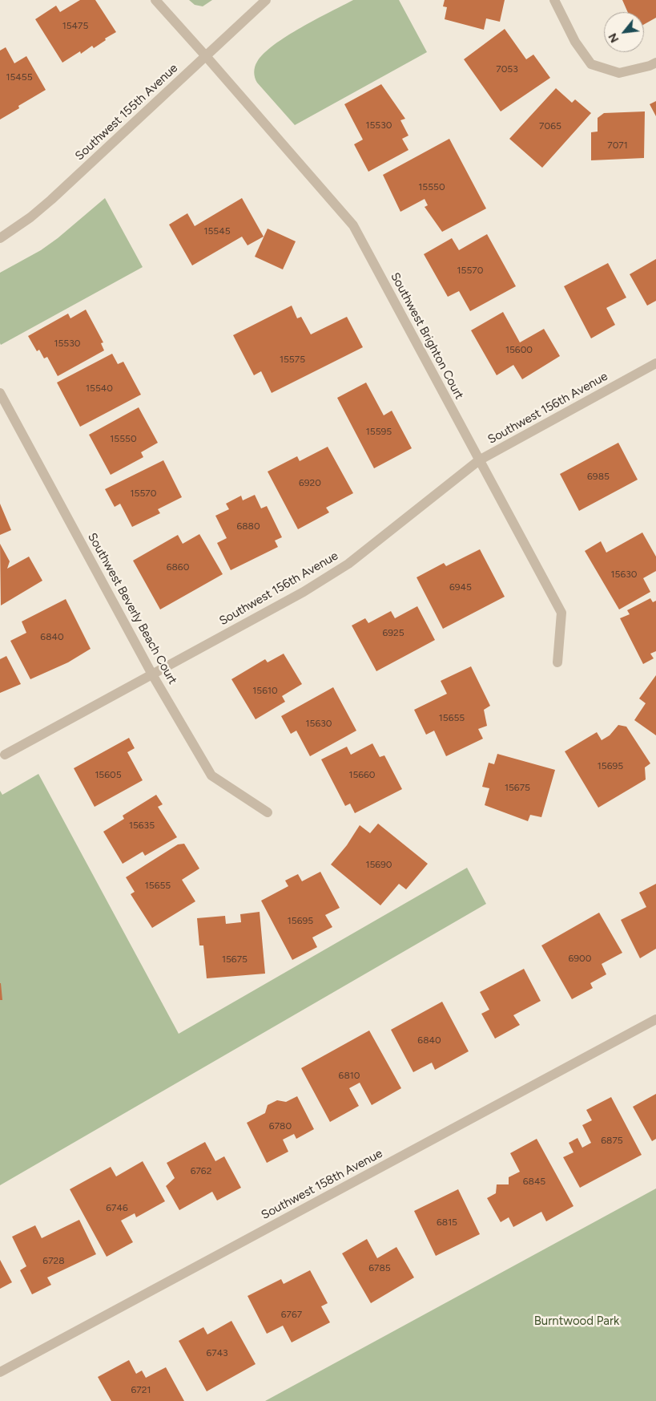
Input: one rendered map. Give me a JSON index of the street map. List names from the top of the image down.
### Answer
{
  "streets": {
    "street": [
      "Southwest 155th Avenue",
      "Southwest Brighton Court",
      "Southwest 156th Avenue",
      "Southwest Beverly Beach Court",
      "Southwest 158th Avenue"
    ]
  },
  "crossings": [
    ["Southwest 155th Avenue", "Southwest Brighton Court"],
    ["Southwest Brighton Court", "Southwest 156th Avenue"],
    ["Southwest 156th Avenue", "Southwest Beverly Beach Court"]
  ],
  "parks": ["Burntwood Park"],
  "house_numbers": [
    "15475",
    "7053",
    "15455",
    "15530",
    "7065",
    "7071",
    "15550",
    "15545",
    "15570",
    "15530",
    "15600",
    "15575",
    "15540",
    "15595",
    "15550",
    "6985",
    "6920",
    "15570",
    "6880",
    "6860",
    "15630",
    "6945",
    "6925",
    "6840",
    "15610",
    "15655",
    "15630",
    "15695",
    "15605",
    "15660",
    "15675",
    "15635",
    "15690",
    "15655",
    "15695",
    "6900",
    "15675",
    "6840",
    "6810",
    "6780",
    "6875",
    "6762",
    "6845",
    "6746",
    "6815",
    "6728",
    "6785",
    "6767",
    "6743",
    "6721"
  ],
  "north": "bottom left"
}
